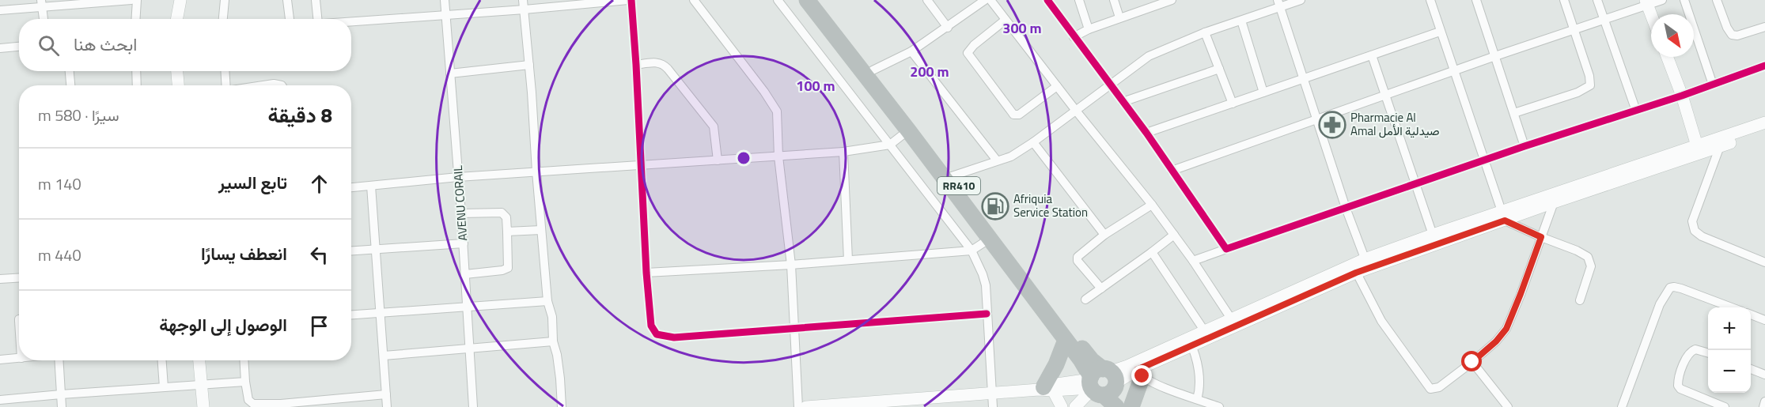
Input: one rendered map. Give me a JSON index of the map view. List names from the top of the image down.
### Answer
{
  "streets": {
    "highway": ["RR410"],
    "street": ["AVENU CORAIL"]
  },
  "places": {
    "pharmacy": ["Pharmacie Al Amal صيدلية الأمل"],
    "fuel station": ["Afriquia Service Station"]
  },
  "north": "bottom right",
  "page": {
    "search": "ابحث هنا",
    "heading": ["8 دقيقة", "سيرًا · 580 m"],
    "list": [
      ["تابع السير", "140 m"],
      ["انعطف يسارًا", "440 m"],
      "الوصول إلى الوجهة"
    ],
    "map_buttons": ["+", "−"]
  },
  "rings": ["300 m", "200 m", "100 m"]
}
